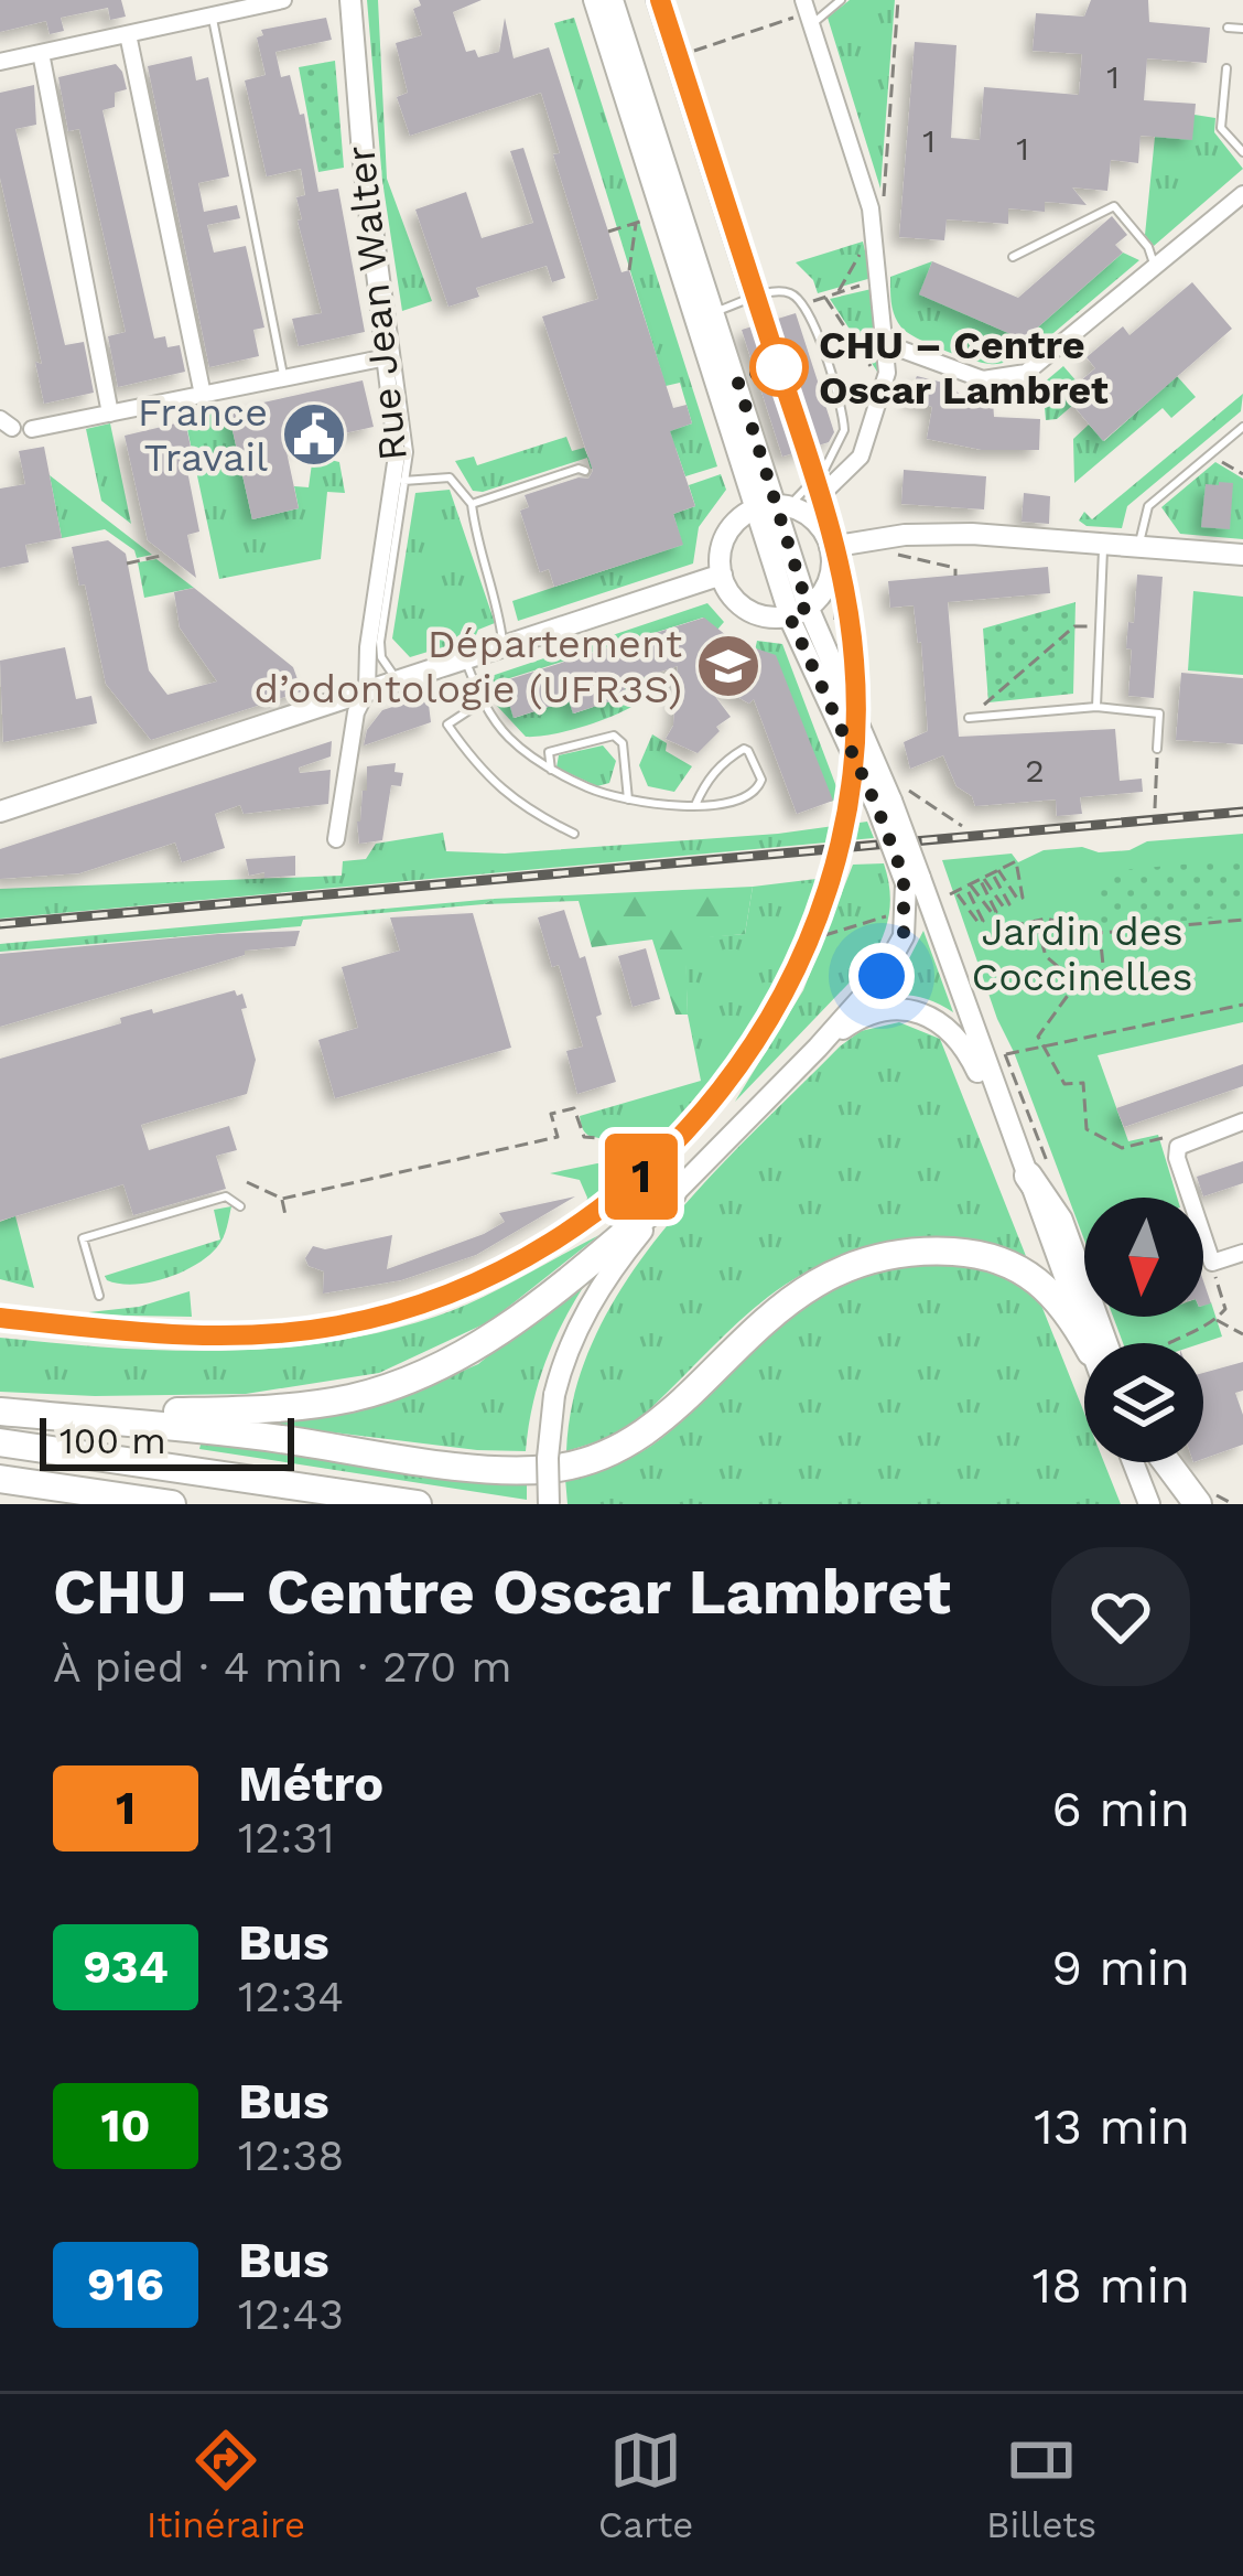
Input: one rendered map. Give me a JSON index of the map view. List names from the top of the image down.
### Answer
{
  "streets": {
    "street": ["Rue Jean Walter"]
  },
  "parks": ["Jardin des Coccinelles"],
  "places": {
    "other": ["CHU – Centre Oscar Lambret"],
    "public building": ["France Travail"],
    "school or university": ["Département d’odontologie (UFR3S)"]
  },
  "lines": ["metro line 1"],
  "house_numbers": [
    "1",
    "1",
    "1",
    "2"
  ],
  "scale_bar": "100 m",
  "north": "bottom",
  "page": {
    "on_map": "1",
    "scale": "100 m",
    "heading": ["CHU – Centre Oscar Lambret", "À pied · 4 min · 270 m"],
    "list": [
      {
        "mark": "1",
        "name": "Métro",
        "note": "12:31",
        "value": "6 min"
      },
      {
        "mark": "934",
        "name": "Bus",
        "note": "12:34",
        "value": "9 min"
      },
      {
        "mark": "10",
        "name": "Bus",
        "note": "12:38",
        "value": "13 min"
      },
      {
        "mark": "916",
        "name": "Bus",
        "note": "12:43",
        "value": "18 min"
      }
    ],
    "tabs": ["Itinéraire", "Carte", "Billets"]
  }
}
